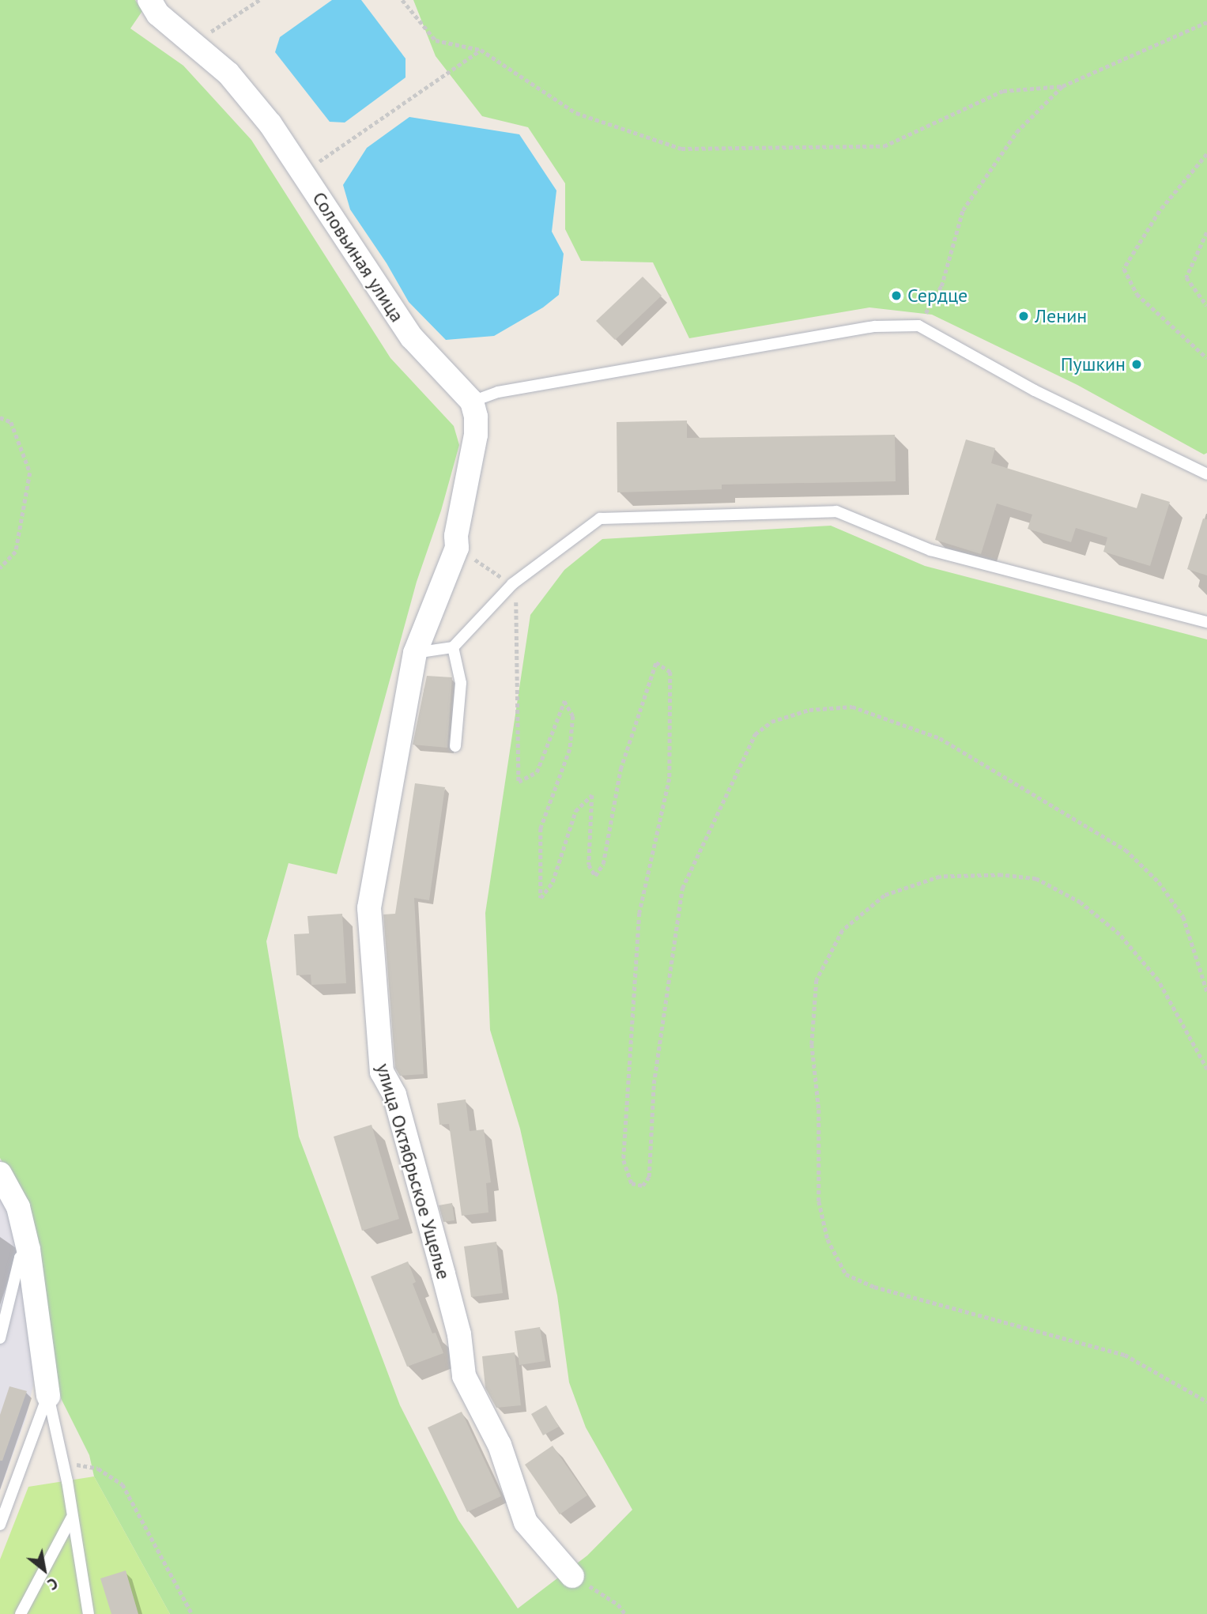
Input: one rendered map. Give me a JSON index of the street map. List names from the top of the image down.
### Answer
{
  "streets": {
    "street": ["Соловьиная улица", "улица Октябрьское Ущелье"]
  },
  "places": ["Сердце", "Ленин", "Пушкин"],
  "north": "bottom right"
}
